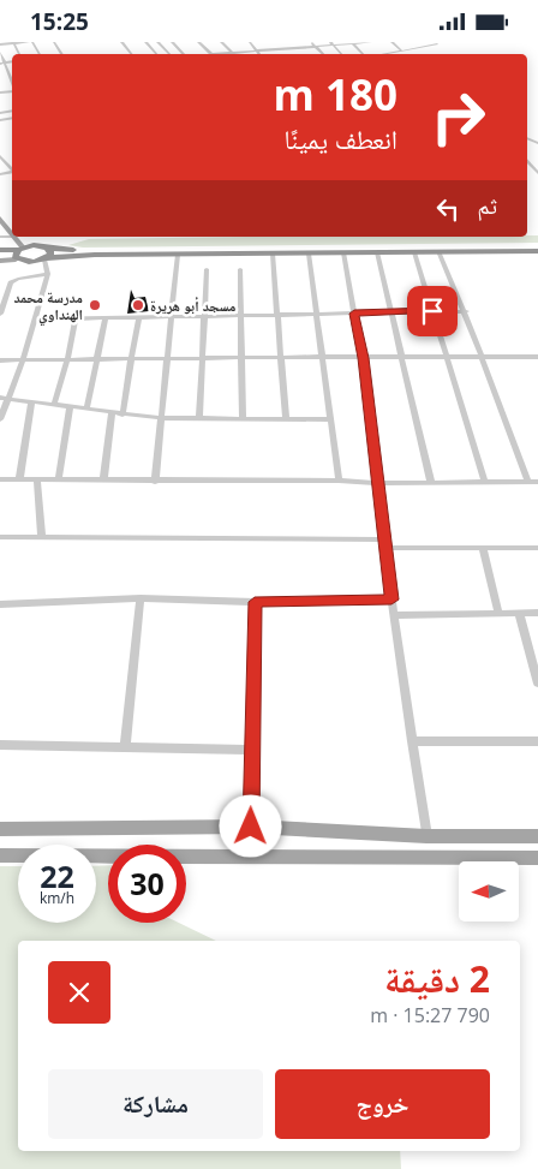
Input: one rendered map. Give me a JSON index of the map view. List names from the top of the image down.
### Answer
{
  "places": ["مدرسة محمد الهنداوي", "مسجد أبو هريرة"],
  "north": "left",
  "page": {
    "status": "15:25",
    "turn": ["180 m", "انعطف يمينًا"],
    "then": "ثم",
    "speed": "22 km/h",
    "limit": "30",
    "heading": ["2 دقيقة", "790 m · 15:27"],
    "buttons": ["خروج", "مشاركة"]
  }
}
